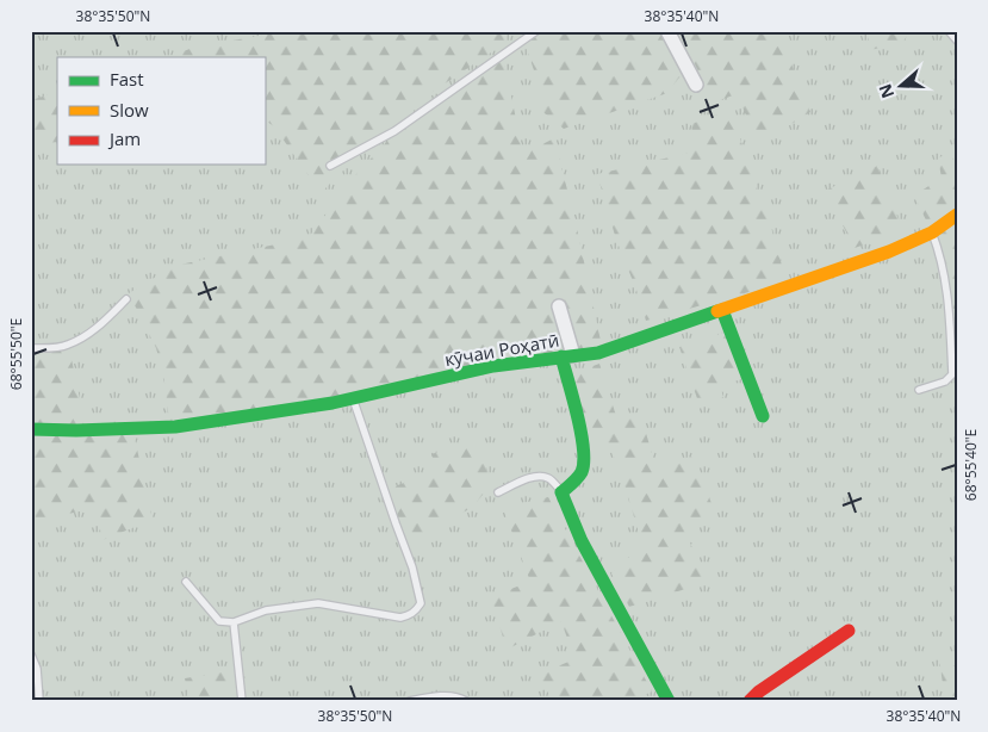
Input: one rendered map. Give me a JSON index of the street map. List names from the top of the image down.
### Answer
{
  "streets": {
    "street": ["кӯчаи Роҳатӣ"]
  },
  "legend": ["Fast", "Slow", "Jam"],
  "north": "left",
  "coordinates": [
    "38°35'50\"N",
    "38°35'40\"N",
    "68°55'50\"E",
    "68°55'40\"E"
  ]
}
